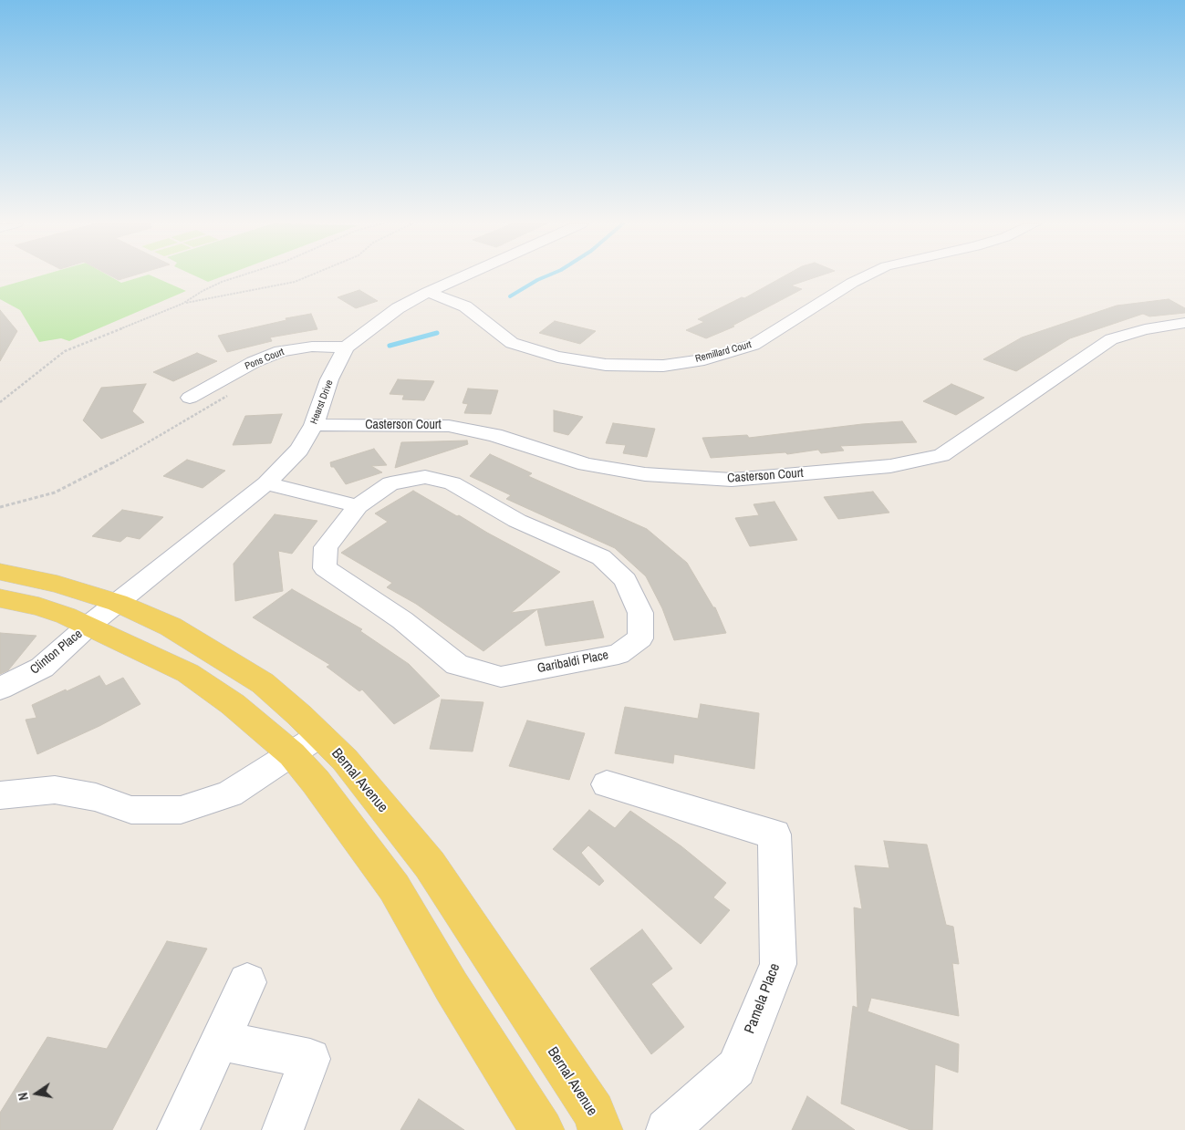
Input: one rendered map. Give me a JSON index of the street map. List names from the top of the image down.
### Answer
{
  "streets": {
    "main road": ["Bernal Avenue"],
    "street": [
      "Remillard Court",
      "Pons Court",
      "Hearst Drive",
      "Casterson Court",
      "Clinton Place",
      "Garibaldi Place",
      "Pamela Place"
    ]
  },
  "crossings": [
    ["Remillard Court", "Hearst Drive"],
    ["Pons Court", "Hearst Drive"],
    ["Hearst Drive", "Casterson Court"],
    ["Hearst Drive", "Clinton Place"],
    ["Hearst Drive", "Bernal Avenue"],
    ["Clinton Place", "Bernal Avenue"]
  ],
  "north": "left"
}
